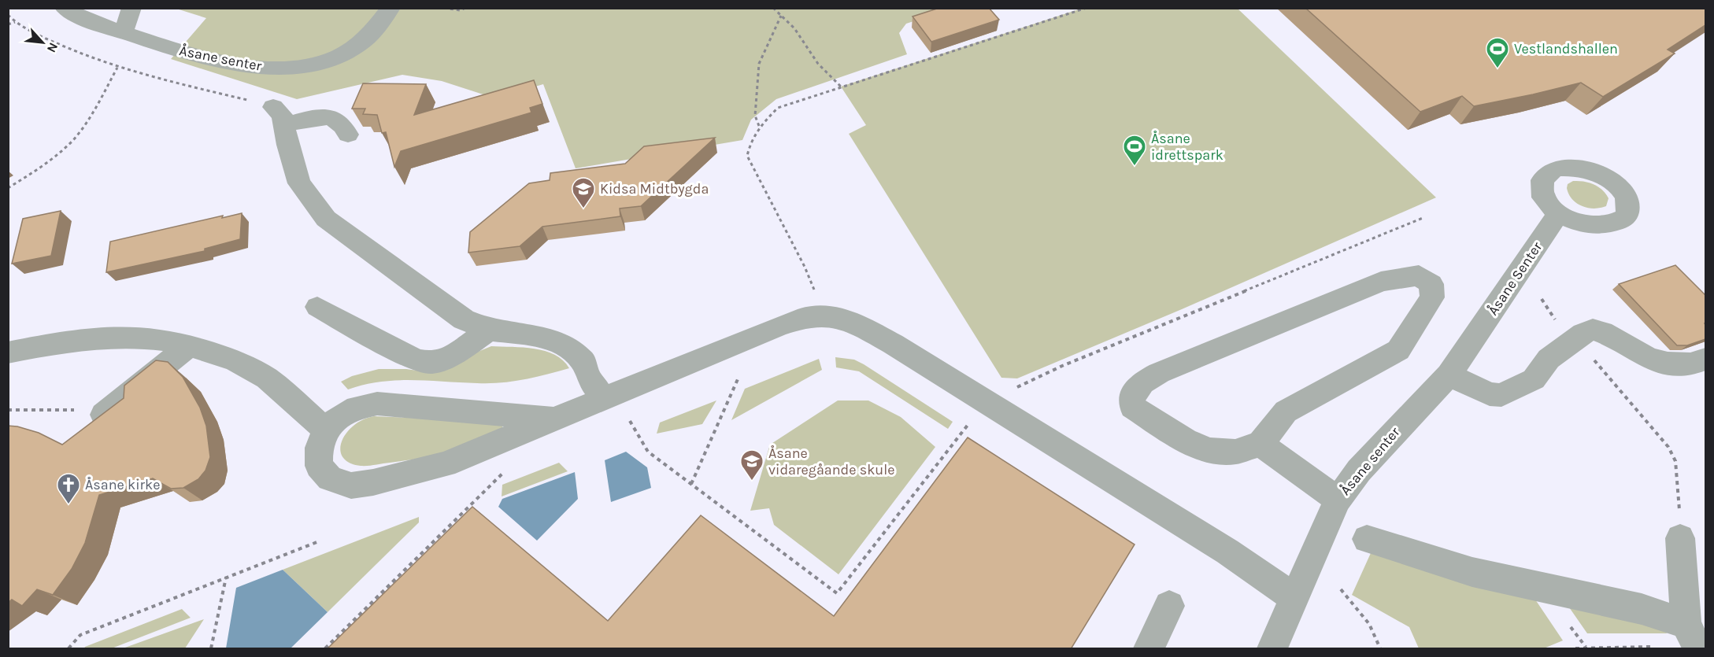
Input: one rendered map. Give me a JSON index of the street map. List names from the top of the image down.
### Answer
{
  "streets": {
    "street": ["Åsane senter", "Åsane Senter"]
  },
  "crossings": [
    ["Åsane senter", "Åsane Senter"]
  ],
  "places": {
    "sports": ["Vestlandshallen", "Åsane idrettspark"],
    "school or university": ["Kidsa Midtbygda", "Åsane vidaregåande skule"],
    "church": ["Åsane kirke"]
  },
  "north": "bottom right"
}
